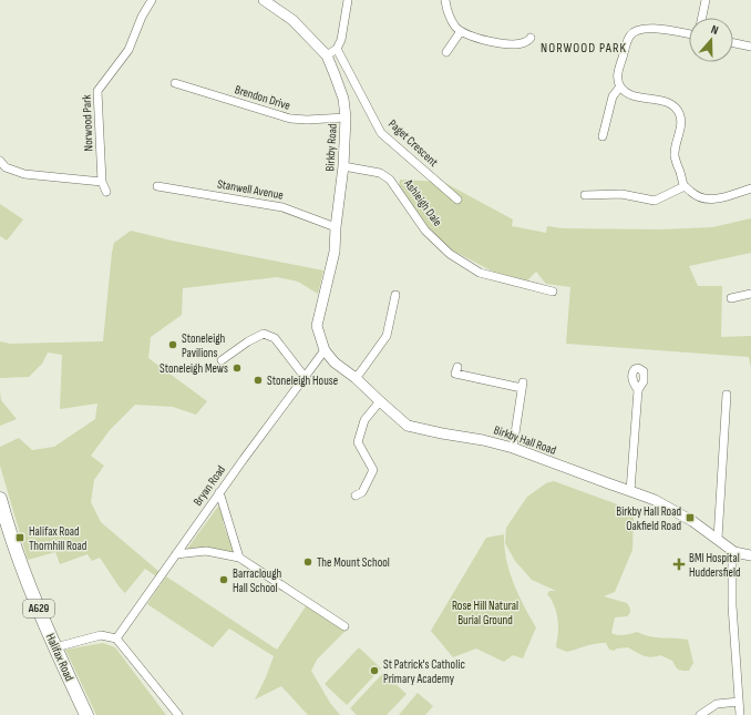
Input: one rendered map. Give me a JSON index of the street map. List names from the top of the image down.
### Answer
{
  "streets": {
    "highway": ["A629", "Halifax Road"],
    "street": [
      "Brendon Drive",
      "Norwood Park",
      "Paget Crescent",
      "Birkby Road",
      "Stanwell Avenue",
      "Ashleigh Dale",
      "Birkby Hall Road",
      "Bryan Road"
    ]
  },
  "crossings": [
    ["Brendon Drive", "Birkby Road"],
    ["Birkby Road", "Stanwell Avenue"],
    ["Birkby Road", "Ashleigh Dale"],
    ["Birkby Road", "Birkby Hall Road"],
    ["Birkby Hall Road", "Bryan Road"]
  ],
  "districts": ["NORWOOD PARK"],
  "parks": ["Rose Hill Natural Burial Ground"],
  "places": {
    "other": [
      "Stoneleigh Pavilions",
      "Stoneleigh Mews",
      "Stoneleigh House",
      "The Mount School",
      "Barraclough Hall School",
      "St Patrick's Catholic Primary Academy"
    ],
    "transit": ["Birkby Hall Road Oakfield Road", "Halifax Road Thornhill Road"],
    "health": ["BMI Hospital Huddersfield"]
  },
  "north": "top"
}
